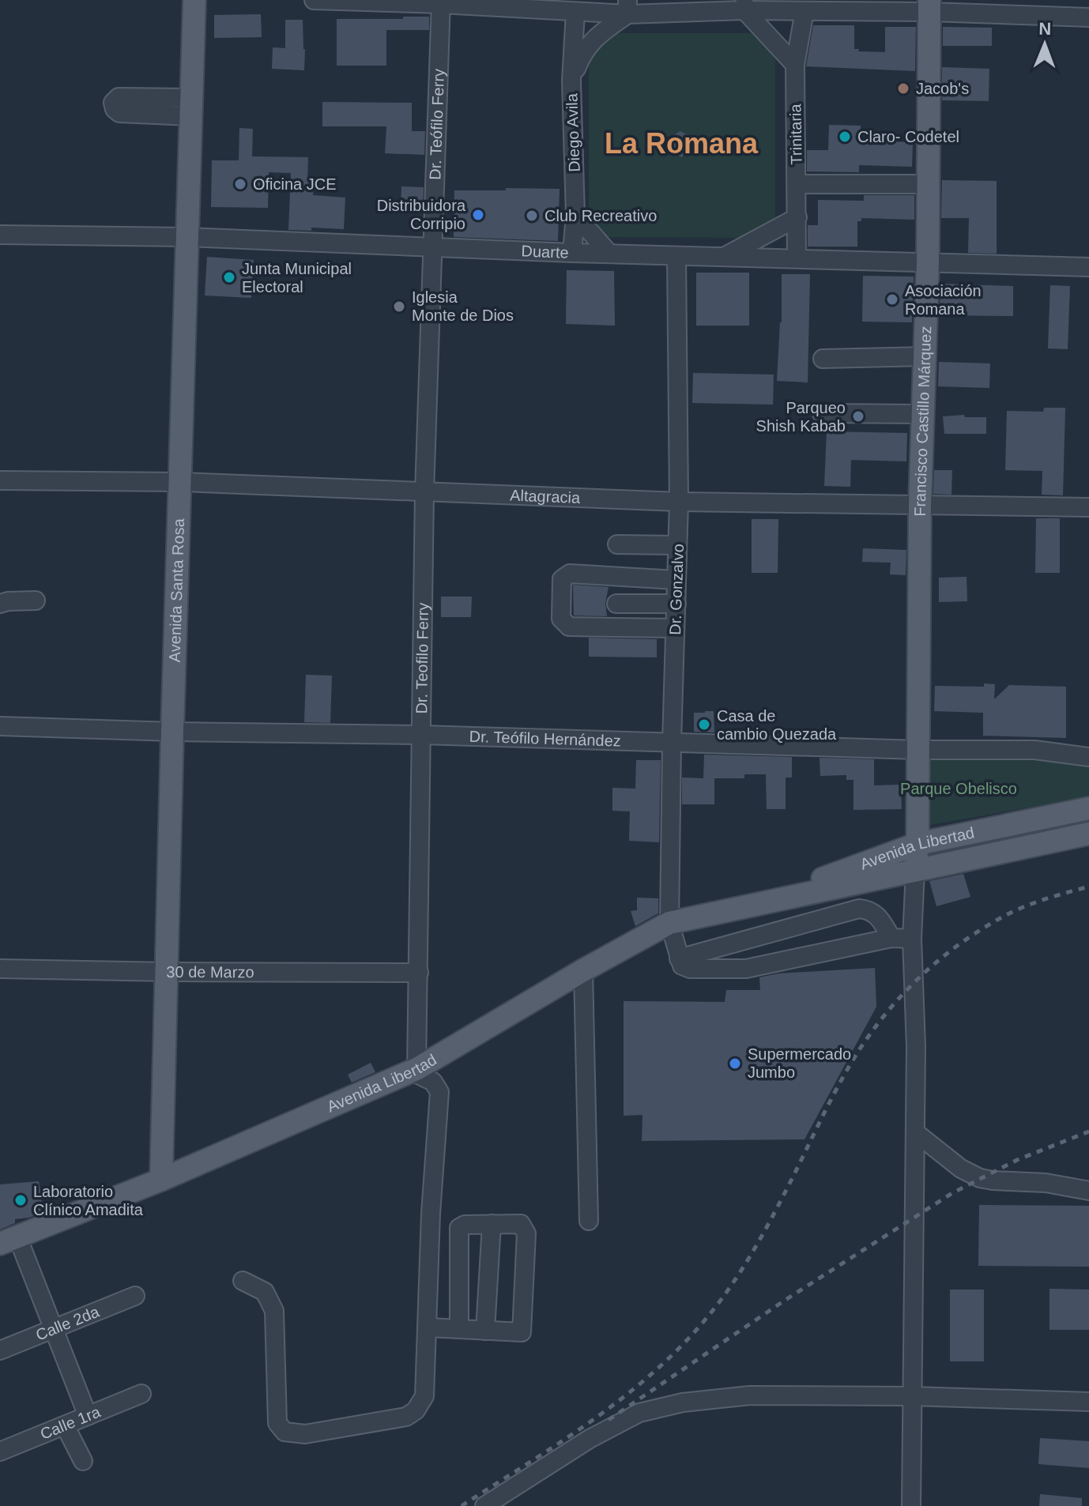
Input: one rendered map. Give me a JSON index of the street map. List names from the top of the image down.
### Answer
{
  "streets": {
    "main road": ["Francisco Castillo Márquez", "Avenida Santa Rosa", "Avenida Libertad"],
    "street": [
      "Dr. Teófilo Ferry",
      "Diego Avila",
      "Trinitaria",
      "Duarte",
      "Altagracia",
      "Dr. Gonzalvo",
      "Dr. Teofilo Ferry",
      "Dr. Teófilo Hernández",
      "30 de Marzo",
      "Calle 2da",
      "Calle 1ra"
    ]
  },
  "crossings": [
    ["Dr. Teófilo Ferry", "Duarte"],
    ["Dr. Teófilo Ferry", "Dr. Teofilo Ferry"],
    ["Diego Avila", "Duarte"],
    ["Trinitaria", "Duarte"],
    ["Duarte", "Francisco Castillo Márquez"],
    ["Duarte", "Avenida Santa Rosa"],
    ["Duarte", "Dr. Gonzalvo"],
    ["Duarte", "Dr. Teofilo Ferry"],
    ["Francisco Castillo Márquez", "Altagracia"],
    ["Francisco Castillo Márquez", "Dr. Teófilo Hernández"],
    ["Francisco Castillo Márquez", "Avenida Libertad"],
    ["Altagracia", "Avenida Santa Rosa"],
    ["Altagracia", "Dr. Gonzalvo"],
    ["Altagracia", "Dr. Teofilo Ferry"],
    ["Avenida Santa Rosa", "Dr. Teófilo Hernández"],
    ["Avenida Santa Rosa", "Avenida Libertad"],
    ["Avenida Santa Rosa", "30 de Marzo"],
    ["Dr. Gonzalvo", "Dr. Teófilo Hernández"],
    ["Dr. Gonzalvo", "Avenida Libertad"],
    ["Dr. Teofilo Ferry", "Dr. Teófilo Hernández"],
    ["Dr. Teofilo Ferry", "Avenida Libertad"],
    ["Dr. Teofilo Ferry", "30 de Marzo"]
  ],
  "districts": ["La Romana"],
  "parks": ["Parque Obelisco"],
  "places": [
    "Jacob's",
    "Claro- Codetel",
    "Oficina JCE",
    "Distribuidora Corripio",
    "Club Recreativo",
    "Junta Municipal Electoral",
    "Asociación Romana",
    "Iglesia Monte de Dios",
    "Parqueo Shish Kabab",
    "Casa de cambio Quezada",
    "Supermercado Jumbo",
    "Laboratorio Clínico Amadita"
  ],
  "north": "top"
}
